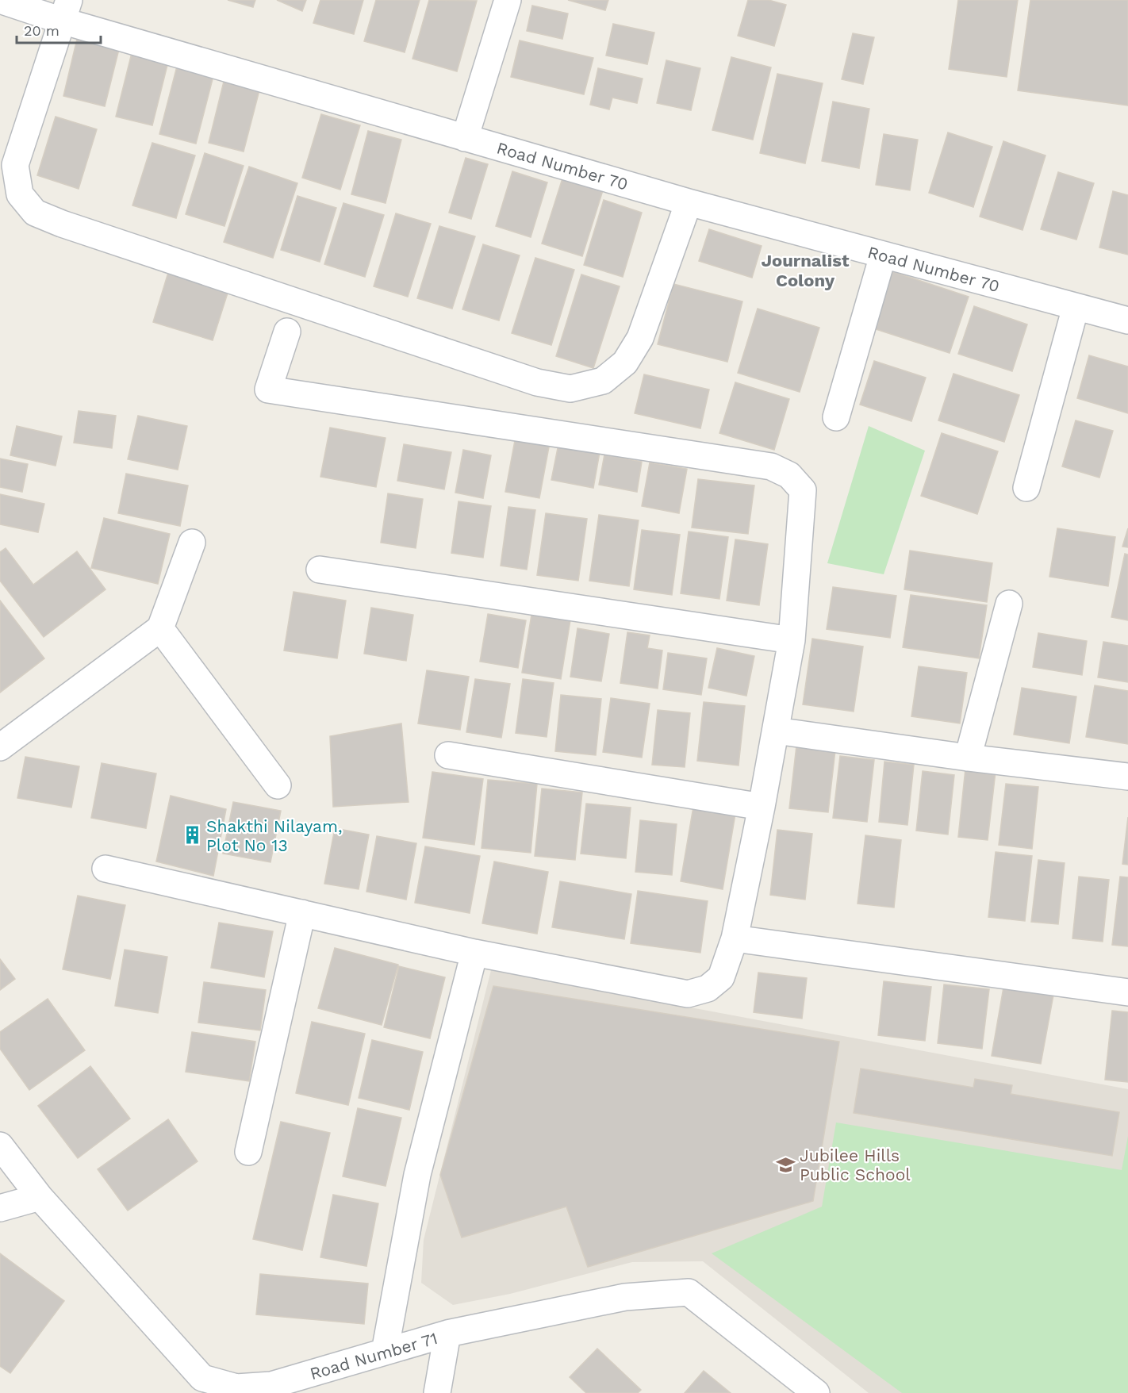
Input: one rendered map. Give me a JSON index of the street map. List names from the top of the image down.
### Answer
{
  "streets": {
    "street": ["Road Number 70", "Road Number 71"]
  },
  "districts": ["Journalist Colony"],
  "places": {
    "building": ["Shakthi Nilayam, Plot No 13"],
    "school or university": ["Jubilee Hills Public School"]
  },
  "scale_bar": "20 m"
}
